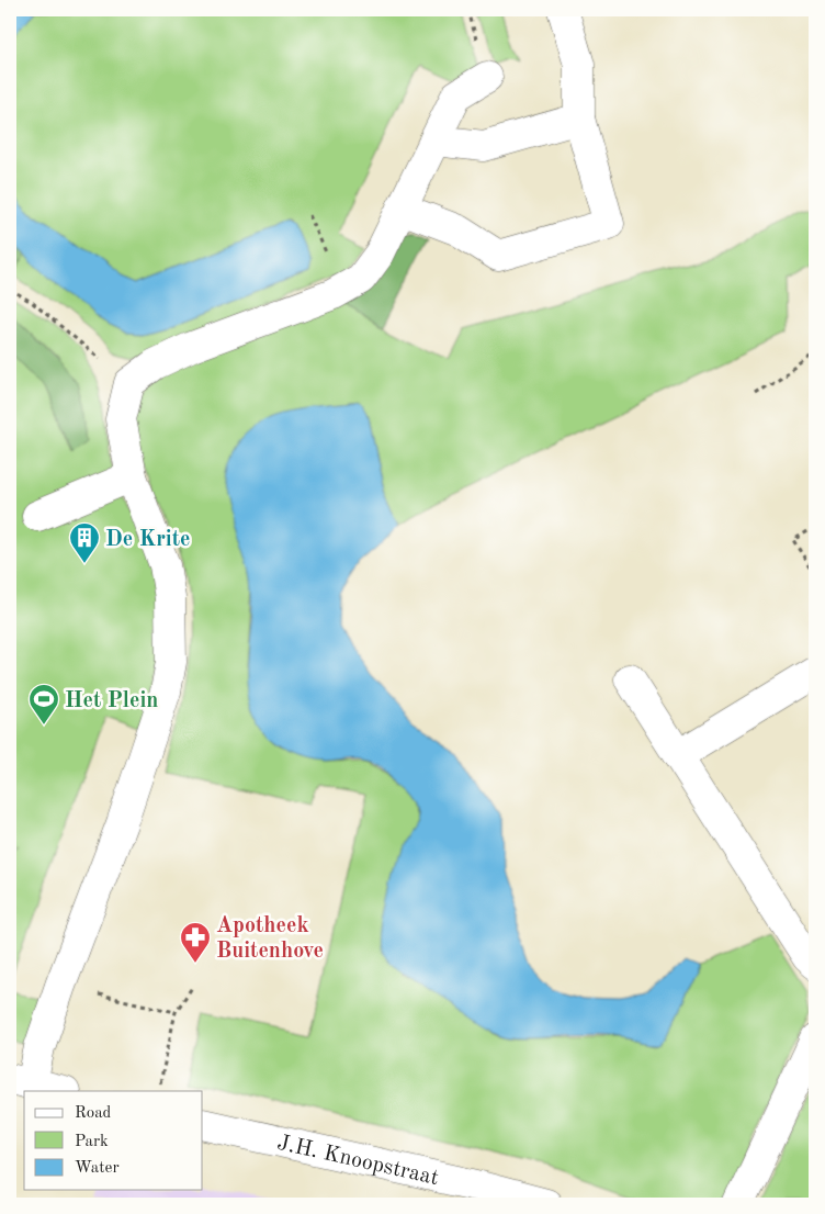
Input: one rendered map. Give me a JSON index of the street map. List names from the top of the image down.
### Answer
{
  "streets": {
    "street": ["J.H. Knoopstraat"]
  },
  "places": {
    "building": ["De Krite"],
    "sports": ["Het Plein"],
    "pharmacy": ["Apotheek Buitenhove"]
  },
  "legend": ["Road", "Park", "Water"]
}
